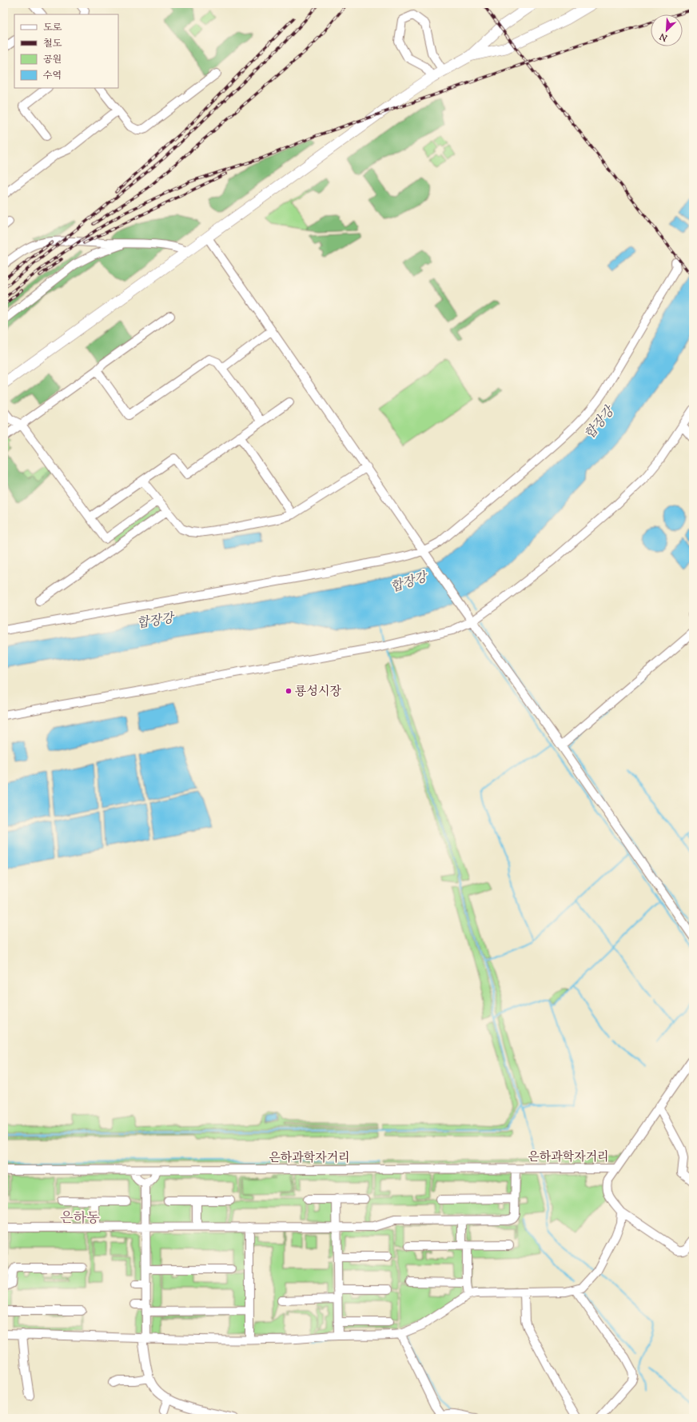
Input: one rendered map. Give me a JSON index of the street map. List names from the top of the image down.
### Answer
{
  "streets": {
    "street": ["은하과학자거리"]
  },
  "districts": ["은하동"],
  "water": ["합장강"],
  "places": ["룡성시장"],
  "legend": [
    "도로",
    "철도",
    "공원",
    "수역"
  ],
  "north": "bottom left"
}
